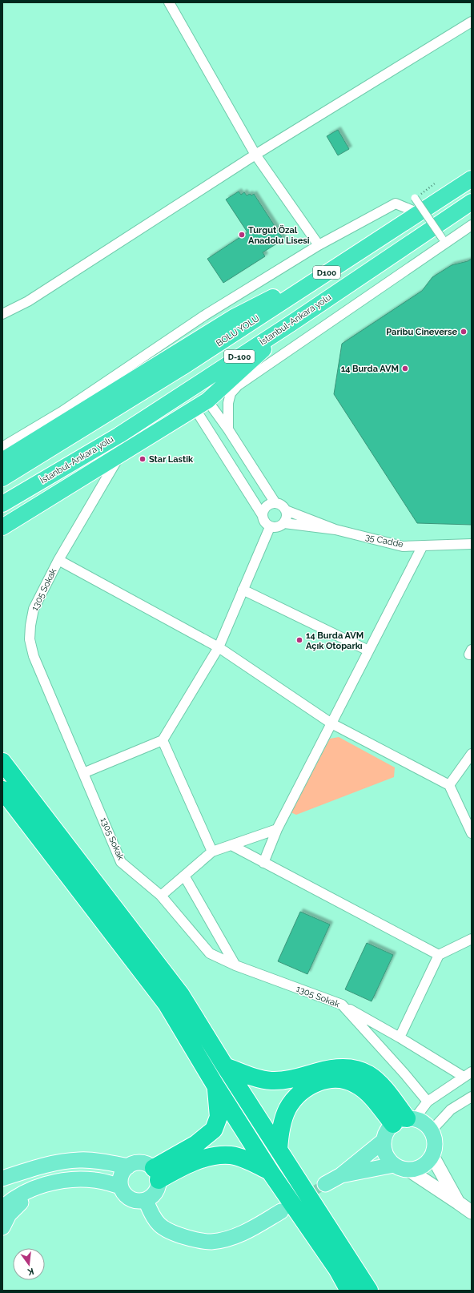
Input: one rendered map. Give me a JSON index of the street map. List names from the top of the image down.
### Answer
{
  "streets": {
    "highway": [
      "D100",
      "İstanbul-Ankara yolu",
      "BOLU YOLU",
      "D-100"
    ],
    "street": ["35 Cadde", "1305 Sokak"]
  },
  "places": [
    "Turgut Özal Anadolu Lisesi",
    "Paribu Cineverse",
    "14 Burda AVM",
    "Star Lastik",
    "14 Burda AVM Açık Otoparkı"
  ],
  "north": "bottom"
}
